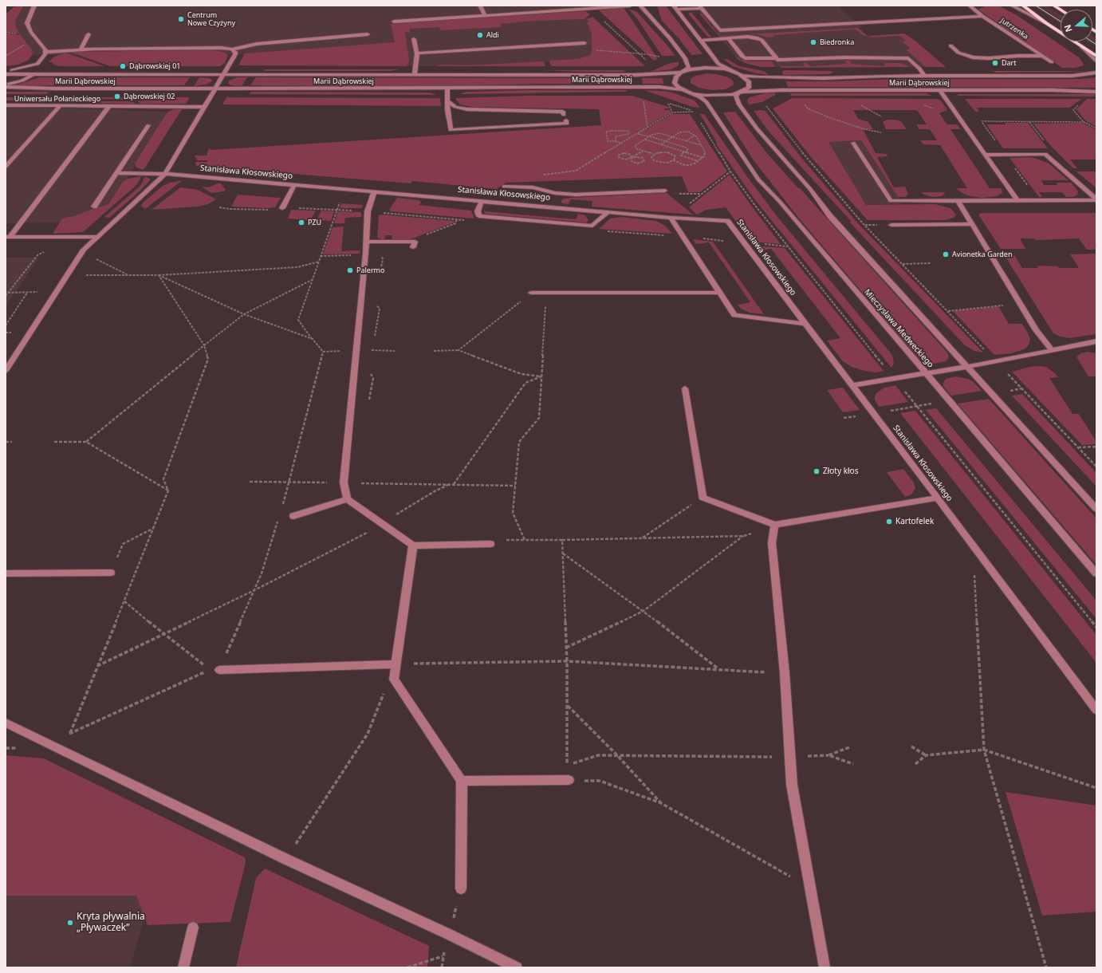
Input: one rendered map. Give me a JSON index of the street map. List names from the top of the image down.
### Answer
{
  "streets": {
    "street": [
      "Jutrzenka",
      "Marii Dąbrowskiej",
      "Uniwersału Połanieckiego",
      "Stanisława Kłosowskiego",
      "Mieczysława Medweckiego"
    ]
  },
  "crossings": [
    ["Marii Dąbrowskiej", "Mieczysława Medweckiego"]
  ],
  "places": [
    "Centrum Nowe Czyżyny",
    "Aldi",
    "Biedronka",
    "Dart",
    "Dąbrowskiej 01",
    "Dąbrowskiej 02",
    "PZU",
    "Avionetka Garden",
    "Palermo",
    "Złoty kłos",
    "Kartofelek",
    "Kryta pływalnia „Pływaczek”"
  ],
  "north": "left"
}
